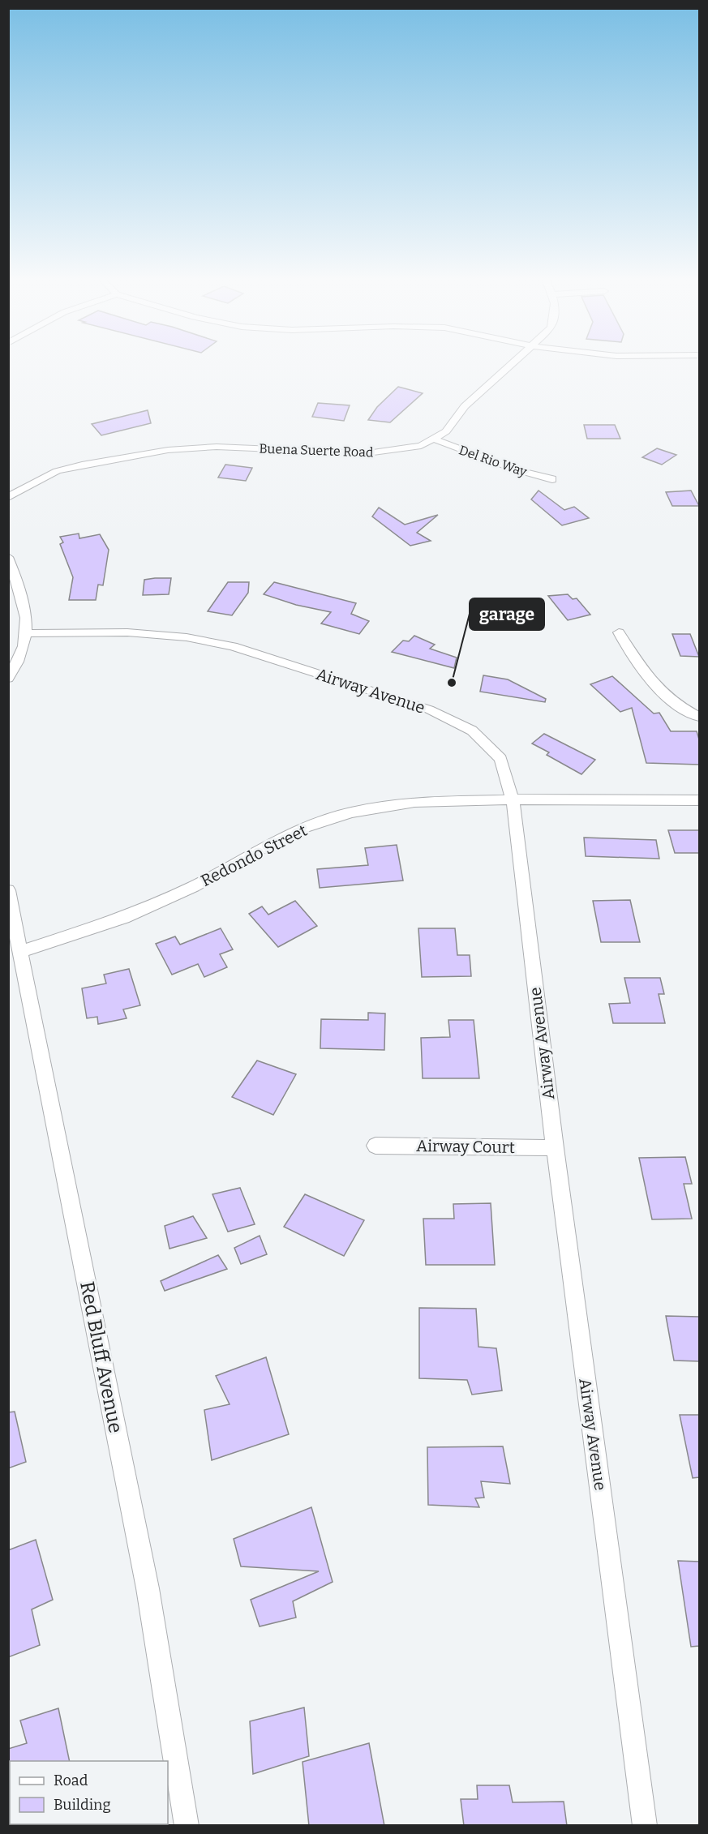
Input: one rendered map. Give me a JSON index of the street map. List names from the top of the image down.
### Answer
{
  "streets": {
    "street": [
      "Buena Suerte Road",
      "Del Rio Way",
      "Airway Avenue",
      "Redondo Street",
      "Airway Court",
      "Red Bluff Avenue"
    ]
  },
  "crossings": [
    ["Buena Suerte Road", "Del Rio Way"],
    ["Airway Avenue", "Redondo Street"],
    ["Airway Avenue", "Airway Court"],
    ["Redondo Street", "Red Bluff Avenue"]
  ],
  "places": ["garage"],
  "legend": ["Road", "Building"]
}
